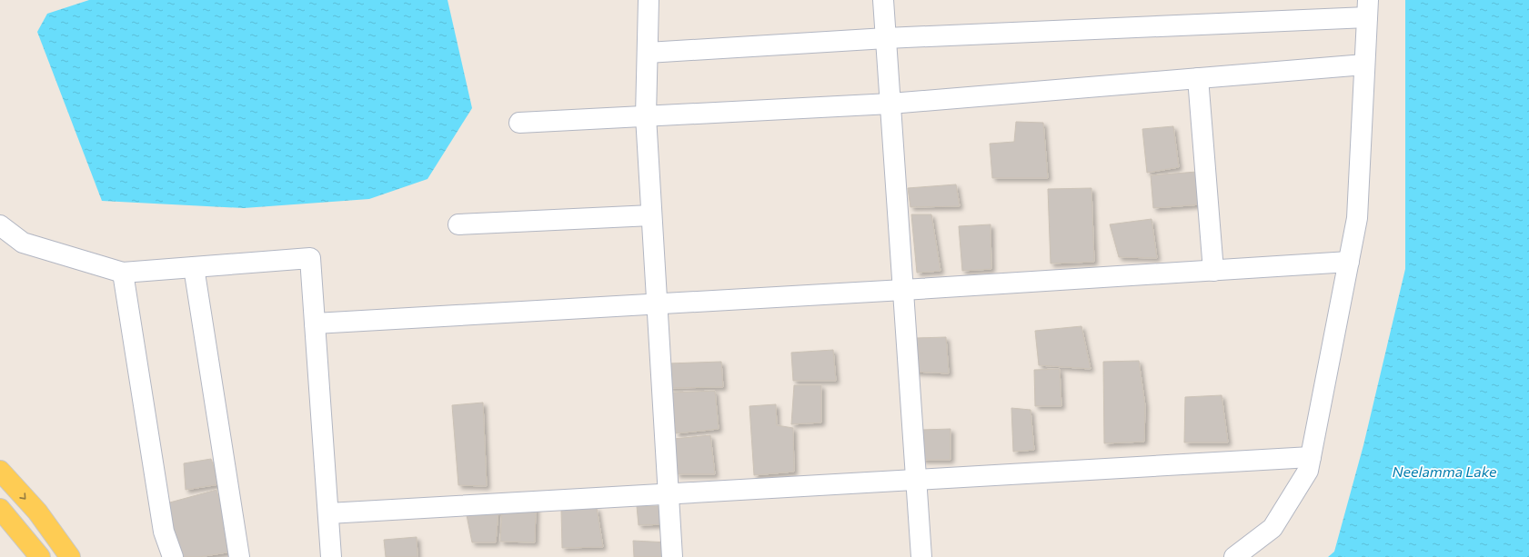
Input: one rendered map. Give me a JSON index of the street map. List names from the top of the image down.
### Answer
{
  "water": ["Neelamma Lake"]
}
